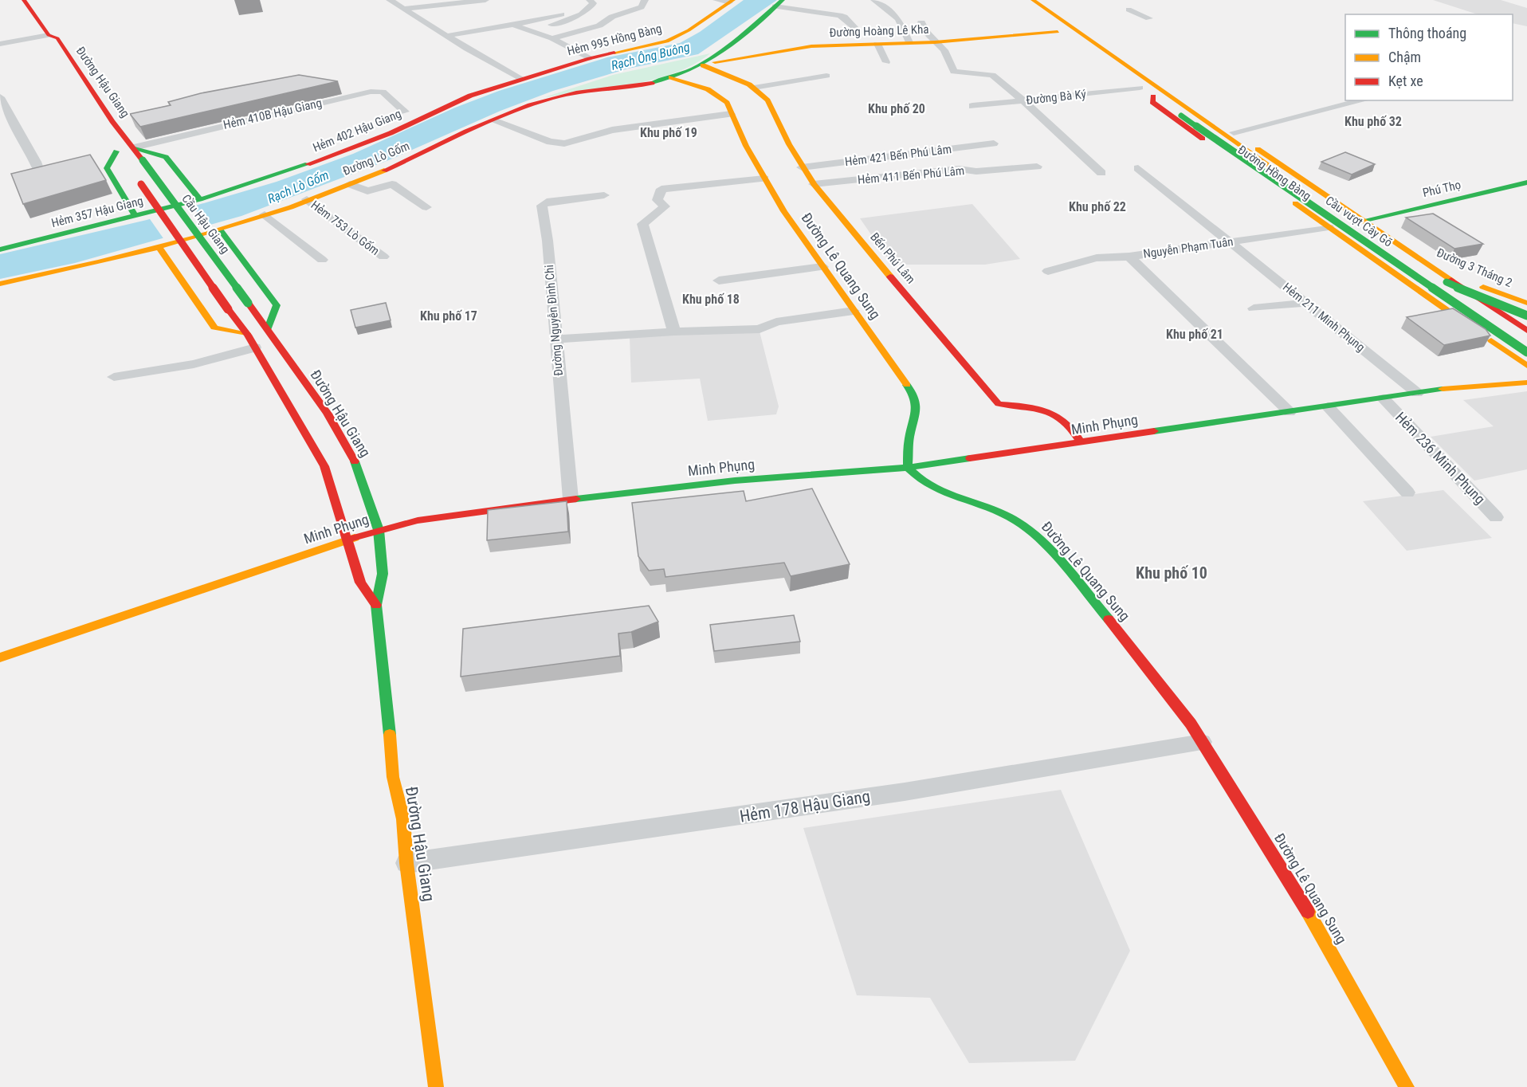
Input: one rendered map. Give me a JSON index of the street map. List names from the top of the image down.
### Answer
{
  "streets": {
    "main road": [
      "Đường Hoàng Lê Kha",
      "Hẻm 995 Hồng Bàng",
      "Đường Hậu Giang",
      "Hẻm 402 Hậu Giang",
      "Đường Lò Gốm",
      "Đường Hồng Bàng",
      "Phú Thọ",
      "Hẻm 357 Hậu Giang",
      "Cầu vượt Cây Gõ",
      "Cầu Hậu Giang",
      "Bến Phú Lâm",
      "Đường Lê Quang Sung",
      "Đường 3 Tháng 2",
      "Minh Phụng"
    ],
    "street": [
      "Đường Bà Ký",
      "Hẻm 410B Hậu Giang",
      "Hẻm 421 Bến Phú Lâm",
      "Hẻm 411 Bến Phú Lâm",
      "Hẻm 753 Lò Gốm",
      "Nguyễn Phạm Tuân",
      "Hẻm 211 Minh Phụng",
      "Đường Nguyễn Đình Chi",
      "Hẻm 236 Minh Phụng",
      "Hẻm 178 Hậu Giang"
    ]
  },
  "crossings": [
    ["Đường Hoàng Lê Kha", "Đường Lò Gốm"],
    ["Đường Hoàng Lê Kha", "Bến Phú Lâm"],
    ["Hẻm 995 Hồng Bàng", "Hẻm 402 Hậu Giang"],
    ["Đường Hậu Giang", "Hẻm 410B Hậu Giang"],
    ["Đường Hậu Giang", "Cầu Hậu Giang"],
    ["Đường Hậu Giang", "Minh Phụng"],
    ["Đường Hậu Giang", "Hẻm 178 Hậu Giang"],
    ["Đường Bà Ký", "Đường Hồng Bàng"],
    ["Hẻm 402 Hậu Giang", "Hẻm 357 Hậu Giang"],
    ["Hẻm 421 Bến Phú Lâm", "Bến Phú Lâm"],
    ["Đường Lò Gốm", "Hẻm 753 Lò Gốm"],
    ["Đường Lò Gốm", "Bến Phú Lâm"],
    ["Đường Lò Gốm", "Đường Lê Quang Sung"],
    ["Đường Hồng Bàng", "Phú Thọ"],
    ["Đường Hồng Bàng", "Cầu vượt Cây Gõ"],
    ["Đường Hồng Bàng", "Nguyễn Phạm Tuân"],
    ["Đường Hồng Bàng", "Đường 3 Tháng 2"],
    ["Đường Hồng Bàng", "Minh Phụng"],
    ["Hẻm 411 Bến Phú Lâm", "Bến Phú Lâm"],
    ["Cầu vượt Cây Gõ", "Đường 3 Tháng 2"],
    ["Nguyễn Phạm Tuân", "Hẻm 211 Minh Phụng"],
    ["Bến Phú Lâm", "Minh Phụng"],
    ["Đường Lê Quang Sung", "Minh Phụng"],
    ["Đường Lê Quang Sung", "Hẻm 178 Hậu Giang"],
    ["Hẻm 211 Minh Phụng", "Minh Phụng"],
    ["Đường Nguyễn Đình Chi", "Minh Phụng"],
    ["Minh Phụng", "Hẻm 236 Minh Phụng"]
  ],
  "districts": [
    "Khu phố 20",
    "Khu phố 32",
    "Khu phố 19",
    "Khu phố 22",
    "Khu phố 18",
    "Khu phố 17",
    "Khu phố 21",
    "Khu phố 10"
  ],
  "water": ["Rạch Ông Buông", "Rạch Lò Gốm"],
  "legend": ["Thông thoáng", "Chậm", "Kẹt xe"]
}
